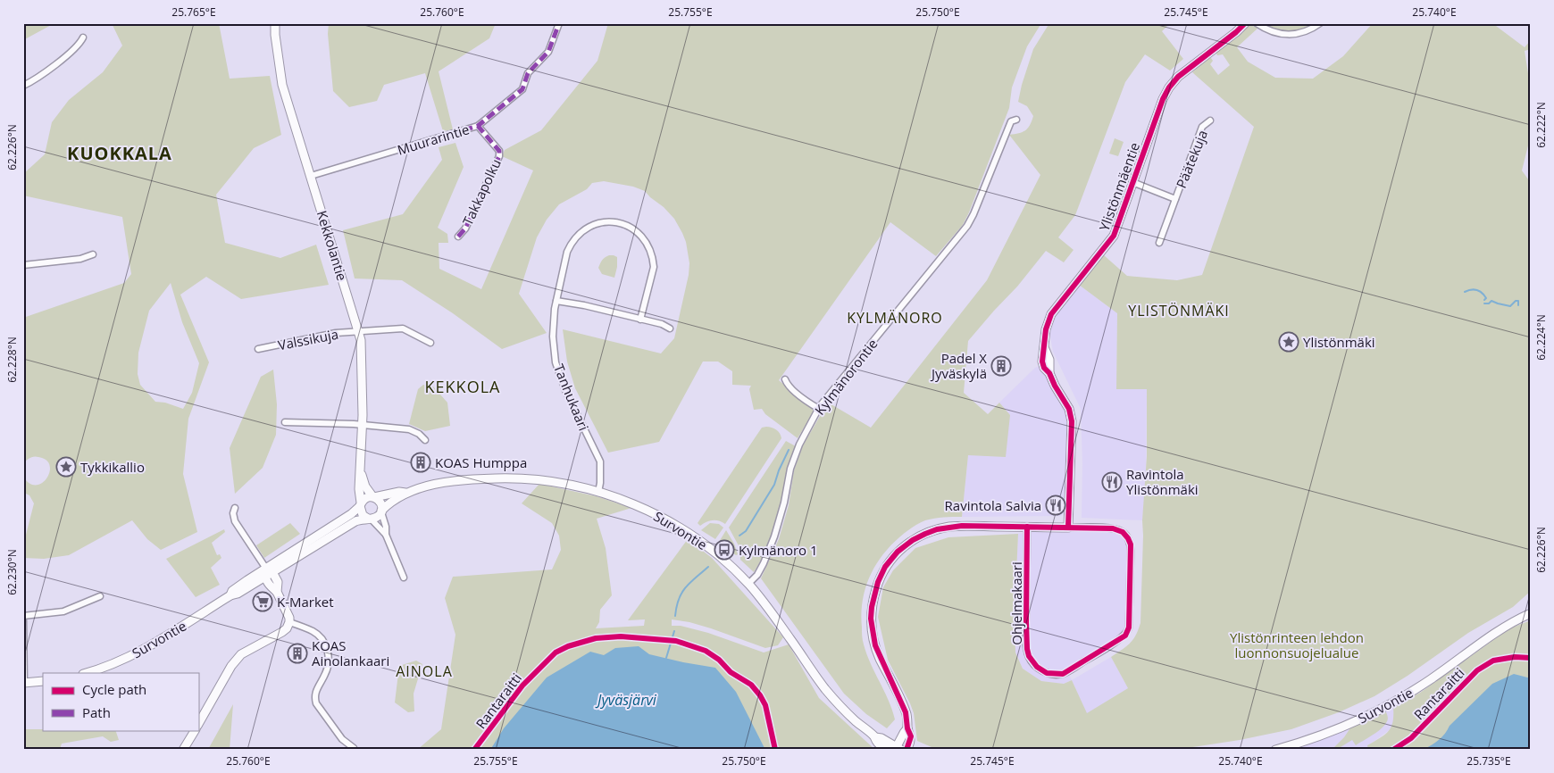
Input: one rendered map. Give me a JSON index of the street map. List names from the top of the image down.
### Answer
{
  "streets": {
    "street": [
      "Muurarintie",
      "Päätekuja",
      "Ylistönmäentie",
      "Takkapolku",
      "Kekkolantie",
      "Valssikuja",
      "Kylmänorontie",
      "Tanhukaari",
      "Survontie",
      "Ohjelmakaari"
    ],
    "cycle path": ["Rantaraitti"]
  },
  "crossings": [
    ["Muurarintie", "Takkapolku"],
    ["Muurarintie", "Kekkolantie"],
    ["Päätekuja", "Ylistönmäentie"],
    ["Ylistönmäentie", "Ohjelmakaari"],
    ["Kekkolantie", "Valssikuja"],
    ["Kekkolantie", "Survontie"],
    ["Kylmänorontie", "Survontie"],
    ["Tanhukaari", "Survontie"]
  ],
  "districts": [
    "KUOKKALA",
    "YLISTÖNMÄKI",
    "KYLMÄNORO",
    "KEKKOLA",
    "AINOLA"
  ],
  "water": ["Jyväsjärvi"],
  "parks": ["Ylistönrinteen lehdon luonnonsuojelualue"],
  "places": {
    "place": ["Ylistönmäki", "Tykkikallio"],
    "building": ["Padel X Jyväskylä", "KOAS Humppa", "KOAS Ainolankaari"],
    "restaurant": ["Ravintola Ylistönmäki", "Ravintola Salvia"],
    "bus stop": ["Kylmänoro 1"],
    "supermarket": ["K-Market"]
  },
  "legend": ["Cycle path", "Path"],
  "coordinates": [
    "25.765°E",
    "25.760°E",
    "25.755°E",
    "25.750°E",
    "25.745°E",
    "25.740°E",
    "62.222°N",
    "62.226°N",
    "62.224°N",
    "62.228°N",
    "62.230°N",
    "25.735°E"
  ]
}
